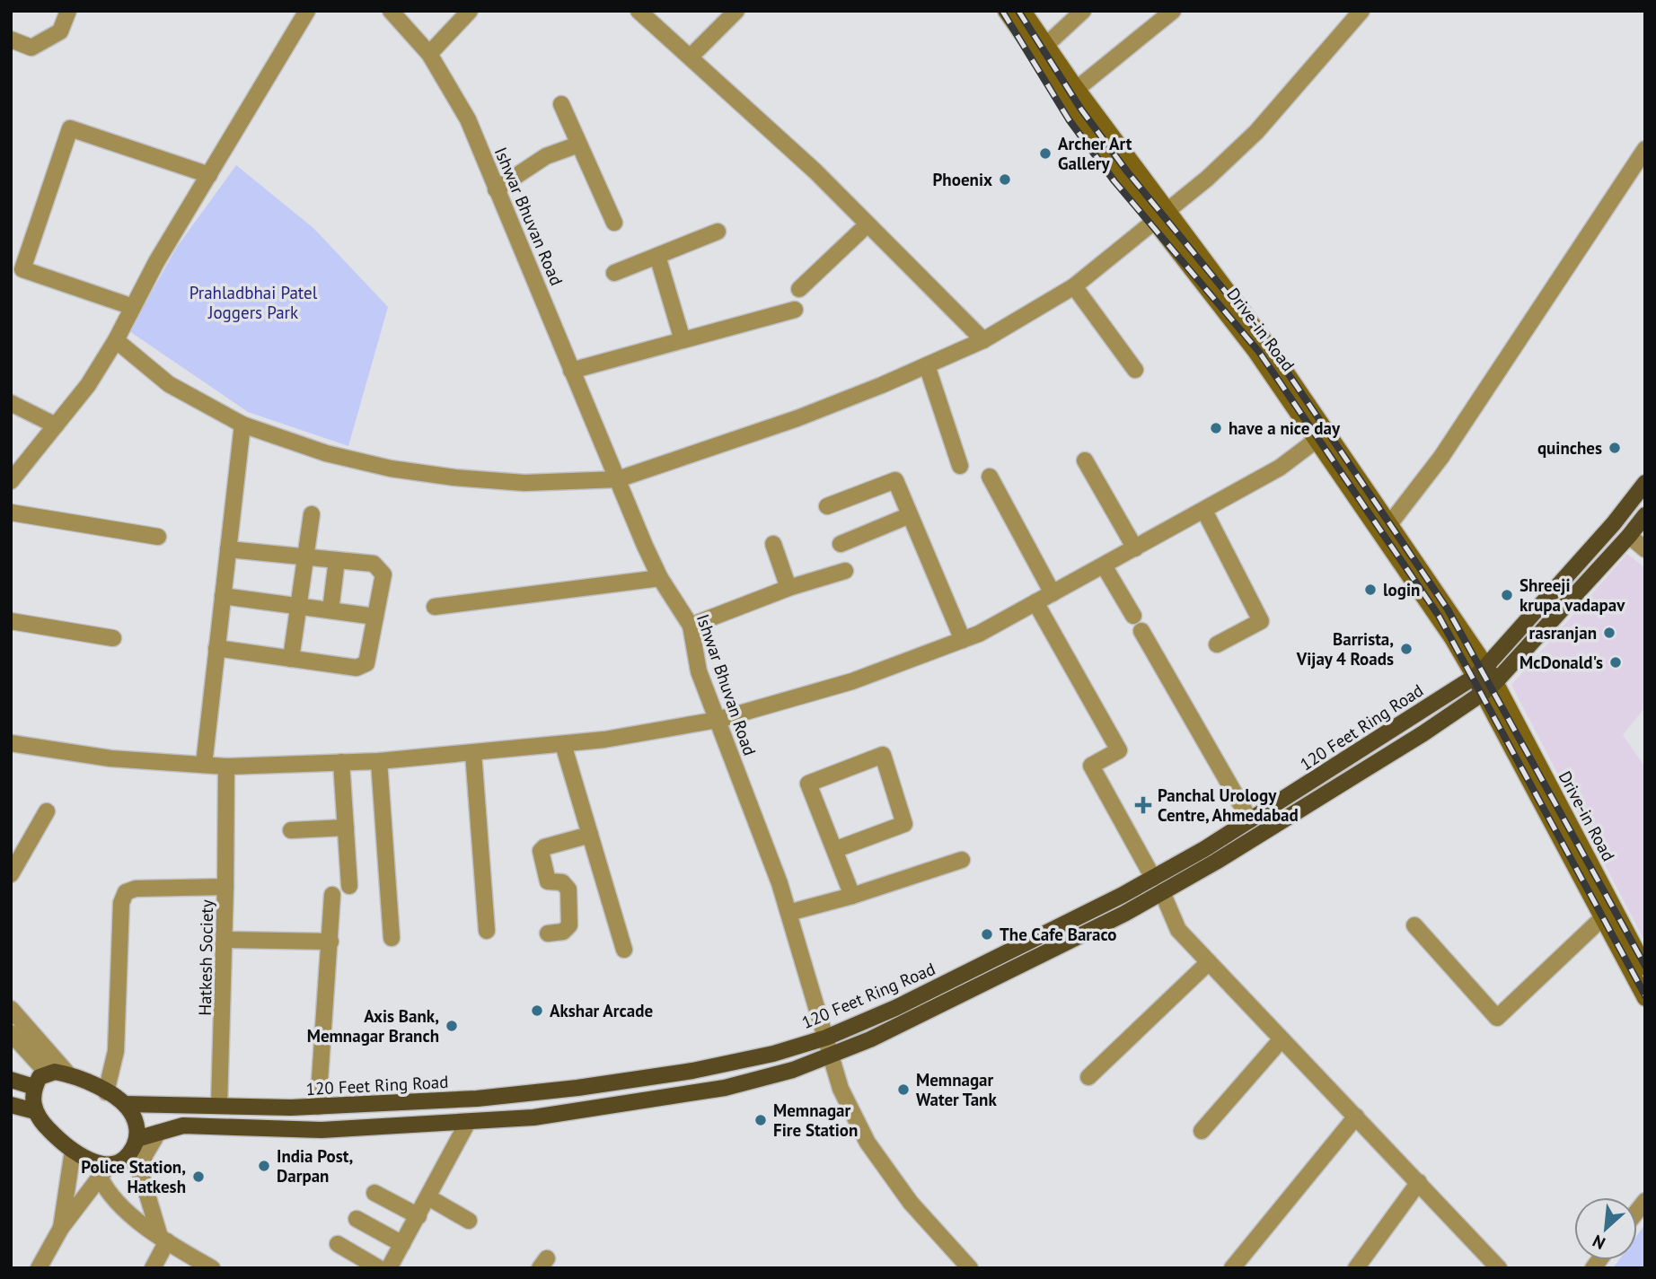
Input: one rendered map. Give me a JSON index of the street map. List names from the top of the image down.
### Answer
{
  "streets": {
    "main road": ["Drive-in Road", "120 Feet Ring Road"],
    "street": ["Ishwar Bhuvan Road", "Hatkesh Society"]
  },
  "crossings": [
    ["Ishwar Bhuvan Road", "120 Feet Ring Road"],
    ["Drive-in Road", "120 Feet Ring Road"],
    ["120 Feet Ring Road", "Hatkesh Society"]
  ],
  "parks": ["Prahladbhai Patel Joggers Park"],
  "places": {
    "other": [
      "Archer Art Gallery",
      "Phoenix",
      "have a nice day",
      "quinches",
      "login",
      "Shreeji krupa vadapav",
      "rasranjan",
      "Barrista, Vijay 4 Roads",
      "McDonald's",
      "The Cafe Baraco",
      "Akshar Arcade",
      "Axis Bank, Memnagar Branch",
      "Memnagar Water Tank",
      "Memnagar Fire Station",
      "India Post, Darpan",
      "Police Station, Hatkesh"
    ],
    "health": ["Panchal Urology Centre, Ahmedabad"]
  },
  "north": "bottom left"
}
